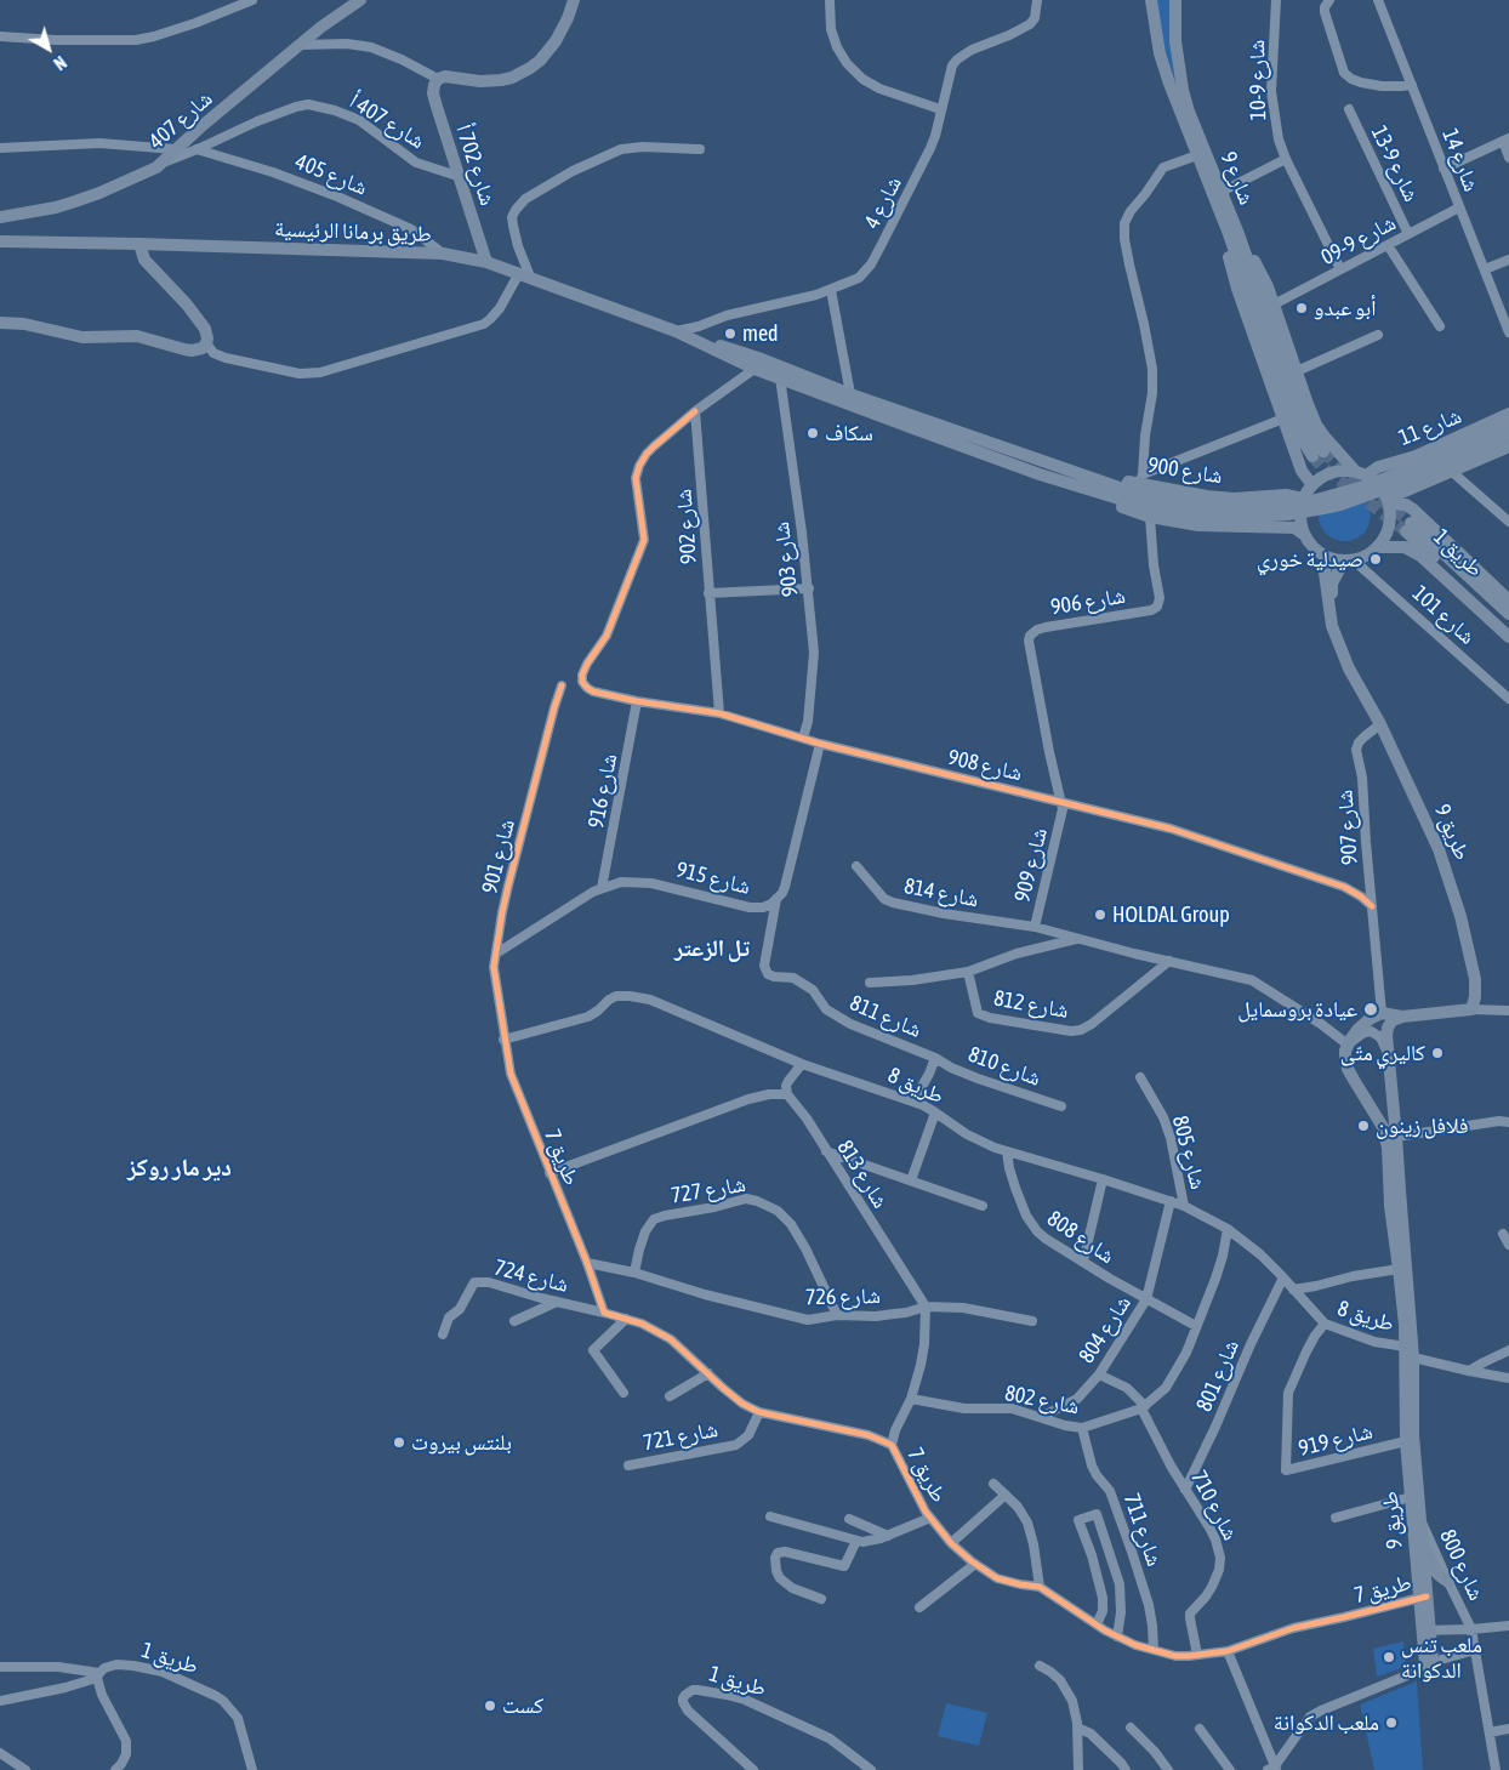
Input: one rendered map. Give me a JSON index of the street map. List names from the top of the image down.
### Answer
{
  "streets": {
    "street": [
      "شارع 9-10",
      "شارع 407",
      "شارع 407 أ",
      "شارع 14",
      "شارع 9-13",
      "شارع 702 أ",
      "شارع 405",
      "شارع 9",
      "شارع 4",
      "طريق برمانا الرئيسية",
      "شارع 9-09",
      "شارع 11",
      "شارع 900",
      "شارع 902",
      "طريق 1",
      "شارع 903",
      "شارع 906",
      "شارع 101",
      "شارع 908",
      "شارع 916",
      "شارع 907",
      "طريق 9",
      "شارع 901",
      "شارع 909",
      "شارع 915",
      "شارع 814",
      "شارع 812",
      "شارع 811",
      "شارع 810",
      "طريق 8",
      "شارع 805",
      "7 طريق",
      "شارع 813",
      "شارع 727",
      "شارع 808",
      "شارع 724",
      "شارع 726",
      "شارع 804",
      "شارع 801",
      "شارع 802",
      "شارع 721",
      "شارع 919",
      "شارع 710",
      "9 طريق",
      "شارع 711",
      "شارع 800"
    ]
  },
  "crossings": [
    ["شارع 9-10", "شارع 9-09"],
    ["شارع 407", "شارع 407 أ"],
    ["شارع 407 أ", "شارع 702 أ"],
    ["شارع 407 أ", "شارع 405"],
    ["شارع 14", "شارع 9-09"],
    ["شارع 9-13", "شارع 9-09"],
    ["شارع 702 أ", "طريق برمانا الرئيسية"],
    ["شارع 405", "طريق برمانا الرئيسية"],
    ["شارع 4", "طريق برمانا الرئيسية"],
    ["شارع 11", "شارع 900"],
    ["شارع 11", "شارع 101"],
    ["شارع 11", "طريق 9"],
    ["شارع 900", "شارع 101"],
    ["شارع 900", "طريق 9"],
    ["شارع 902", "شارع 908"],
    ["شارع 903", "شارع 908"],
    ["شارع 906", "شارع 908"],
    ["شارع 906", "شارع 909"],
    ["شارع 101", "طريق 9"],
    ["شارع 908", "شارع 916"],
    ["شارع 908", "شارع 907"],
    ["شارع 908", "شارع 909"],
    ["شارع 908", "شارع 915"],
    ["شارع 916", "شارع 915"],
    ["شارع 907", "طريق 9"],
    ["شارع 901", "شارع 915"],
    ["شارع 901", "طريق 8"],
    ["شارع 901", "7 طريق"],
    ["شارع 909", "شارع 814"],
    ["شارع 909", "شارع 812"],
    ["شارع 909", "9 طريق"],
    ["شارع 915", "شارع 811"],
    ["شارع 811", "شارع 810"],
    ["طريق 8", "شارع 805"],
    ["طريق 8", "7 طريق"],
    ["طريق 8", "شارع 808"],
    ["طريق 8", "شارع 804"],
    ["طريق 8", "شارع 801"],
    ["طريق 8", "شارع 802"],
    ["طريق 8", "شارع 919"],
    ["طريق 8", "9 طريق"],
    ["7 طريق", "شارع 724"],
    ["7 طريق", "شارع 726"],
    ["7 طريق", "شارع 721"],
    ["7 طريق", "شارع 710"],
    ["7 طريق", "9 طريق"],
    ["7 طريق", "شارع 711"],
    ["شارع 813", "شارع 726"],
    ["شارع 727", "شارع 726"],
    ["شارع 808", "شارع 804"],
    ["شارع 808", "شارع 802"],
    ["شارع 804", "شارع 802"],
    ["شارع 801", "شارع 710"],
    ["شارع 802", "شارع 710"],
    ["شارع 802", "شارع 711"],
    ["شارع 919", "9 طريق"],
    ["9 طريق", "شارع 800"]
  ],
  "districts": ["تل الزعتر", "دير مار روكز"],
  "places": [
    "أبو عبدو",
    "med",
    "سكاف",
    "صيدلية خوري",
    "HOLDAL Group",
    "عيادة بروسمايل",
    "كاليري متّى",
    "فلافل زينون",
    "بلنتس بيروت",
    "ملعب تنس الدكوانة",
    "كست",
    "ملعب الدكوانة"
  ],
  "north": "bottom right"
}
